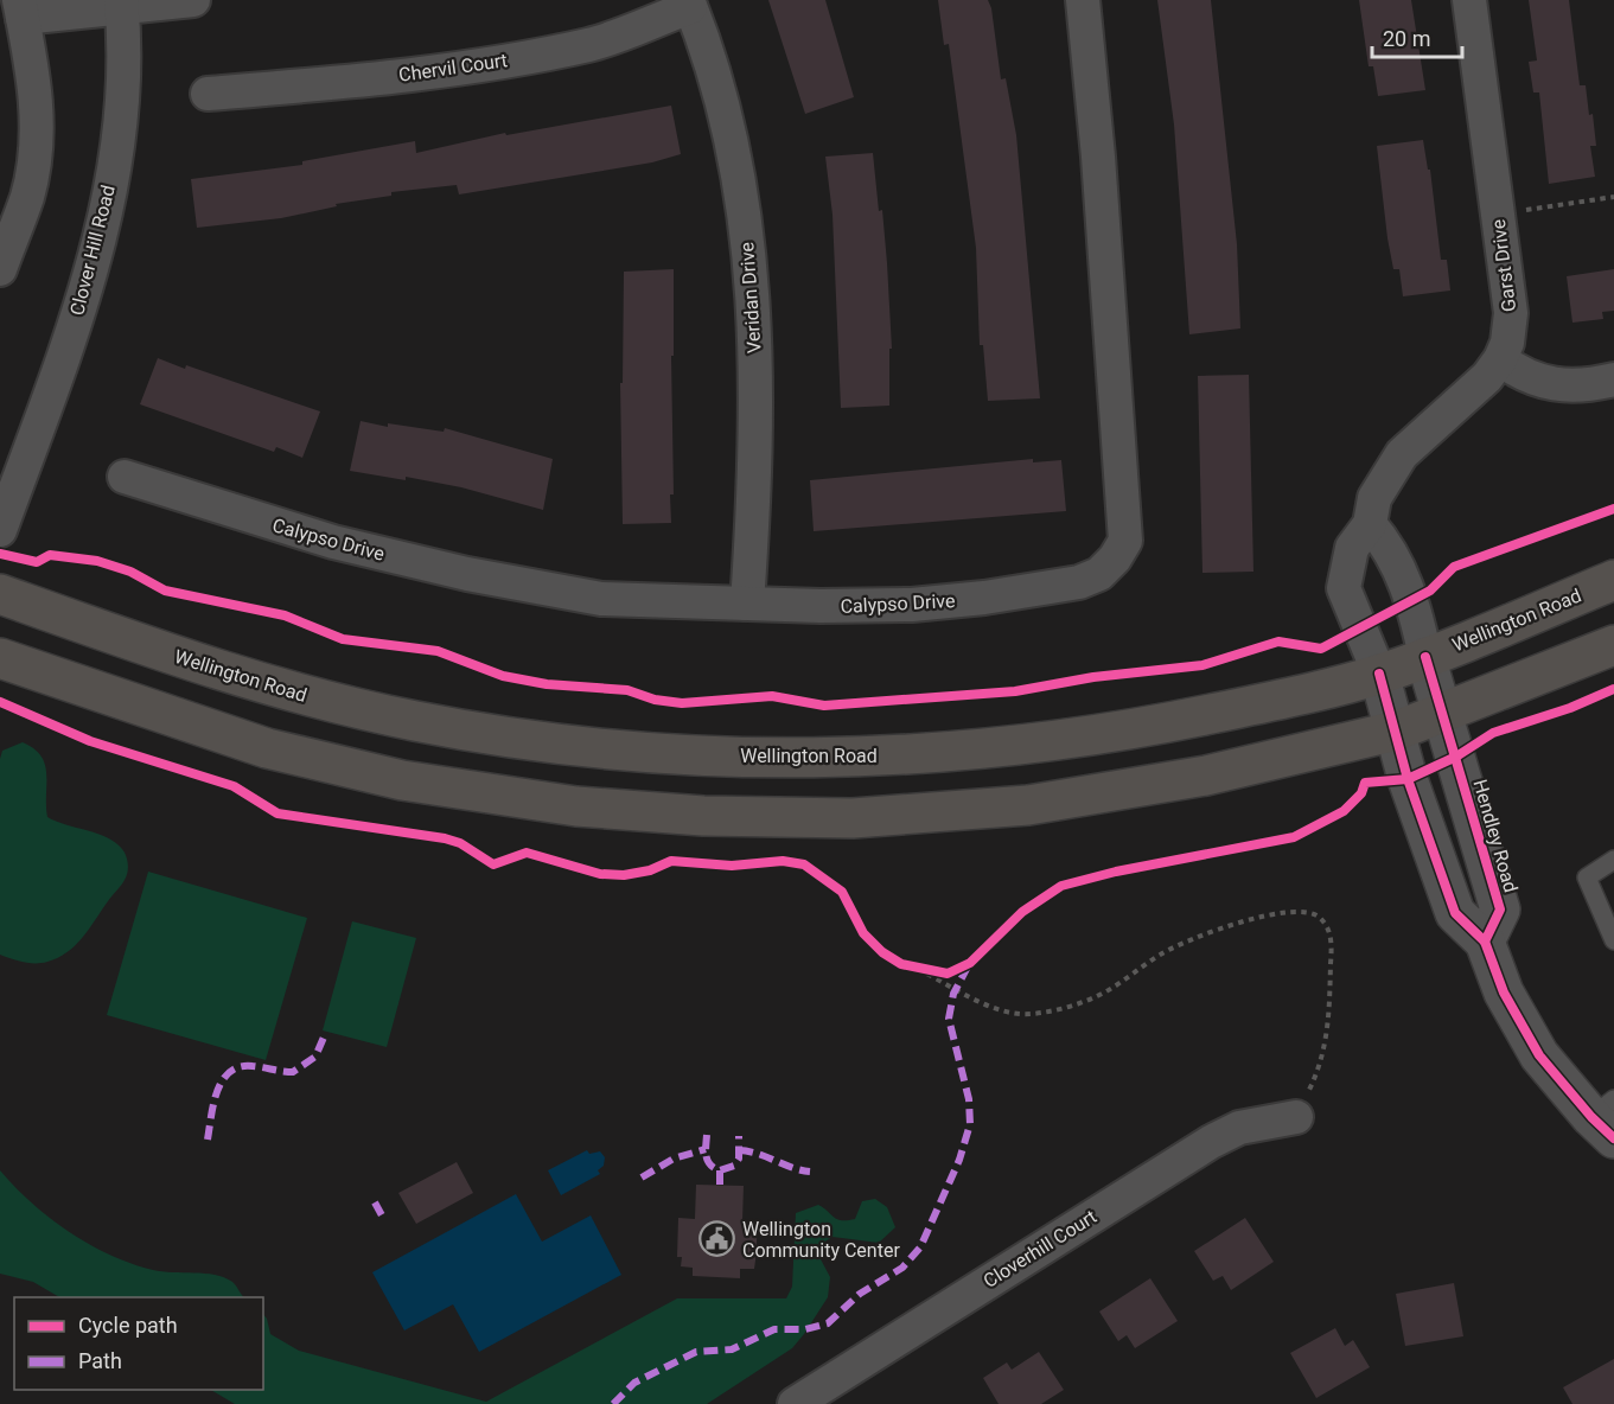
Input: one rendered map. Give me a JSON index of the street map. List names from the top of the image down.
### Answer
{
  "streets": {
    "main road": ["Wellington Road"],
    "street": [
      "Chervil Court",
      "Clover Hill Road",
      "Garst Drive",
      "Veridan Drive",
      "Calypso Drive",
      "Hendley Road",
      "Cloverhill Court"
    ]
  },
  "crossings": [
    ["Chervil Court", "Veridan Drive"],
    ["Garst Drive", "Wellington Road"],
    ["Veridan Drive", "Calypso Drive"],
    ["Wellington Road", "Hendley Road"]
  ],
  "places": {
    "public building": ["Wellington Community Center"]
  },
  "legend": ["Cycle path", "Path"],
  "scale_bar": "20 m"
}
